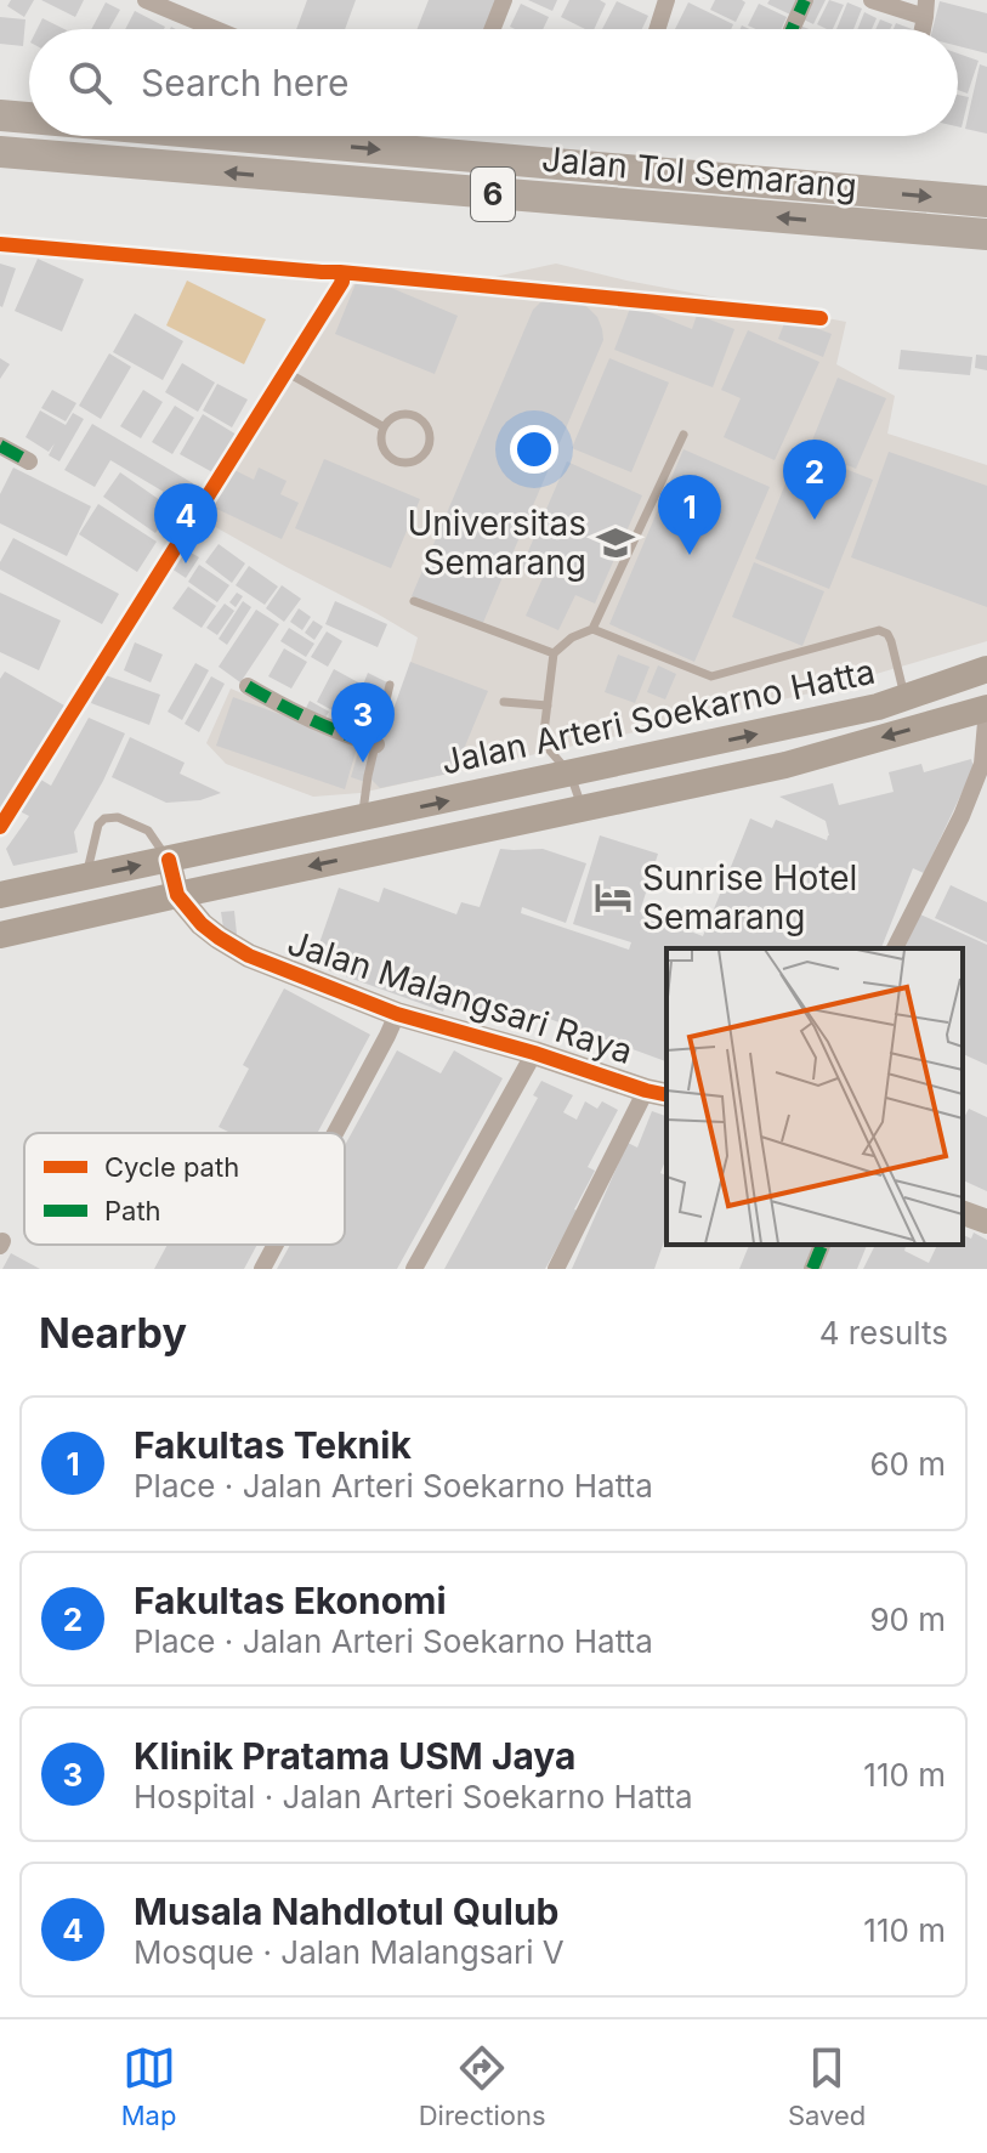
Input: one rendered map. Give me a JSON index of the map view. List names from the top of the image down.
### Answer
{
  "streets": {
    "highway": ["Jalan Tol Semarang", "6"],
    "main road": ["Jalan Arteri Soekarno Hatta"],
    "street": ["Jalan Malangsari Raya"]
  },
  "crossings": [
    ["Jalan Arteri Soekarno Hatta", "Jalan Malangsari Raya"]
  ],
  "places": {
    "school or university": ["Universitas Semarang"],
    "hotel": ["Sunrise Hotel Semarang"]
  },
  "legend": ["Cycle path", "Path"],
  "page": {
    "search": "Search here",
    "pins": [
      "2",
      "1",
      "4",
      "3"
    ],
    "heading": ["Nearby", "4 results"],
    "list": [
      {
        "mark": "1",
        "name": "Fakultas Teknik",
        "note": "Place · Jalan Arteri Soekarno Hatta",
        "value": "60 m"
      },
      {
        "mark": "2",
        "name": "Fakultas Ekonomi",
        "note": "Place · Jalan Arteri Soekarno Hatta",
        "value": "90 m"
      },
      {
        "mark": "3",
        "name": "Klinik Pratama USM Jaya",
        "note": "Hospital · Jalan Arteri Soekarno Hatta",
        "value": "110 m"
      },
      {
        "mark": "4",
        "name": "Musala Nahdlotul Qulub",
        "note": "Mosque · Jalan Malangsari V",
        "value": "110 m"
      }
    ],
    "nav": ["Map", "Directions", "Saved"]
  }
}
